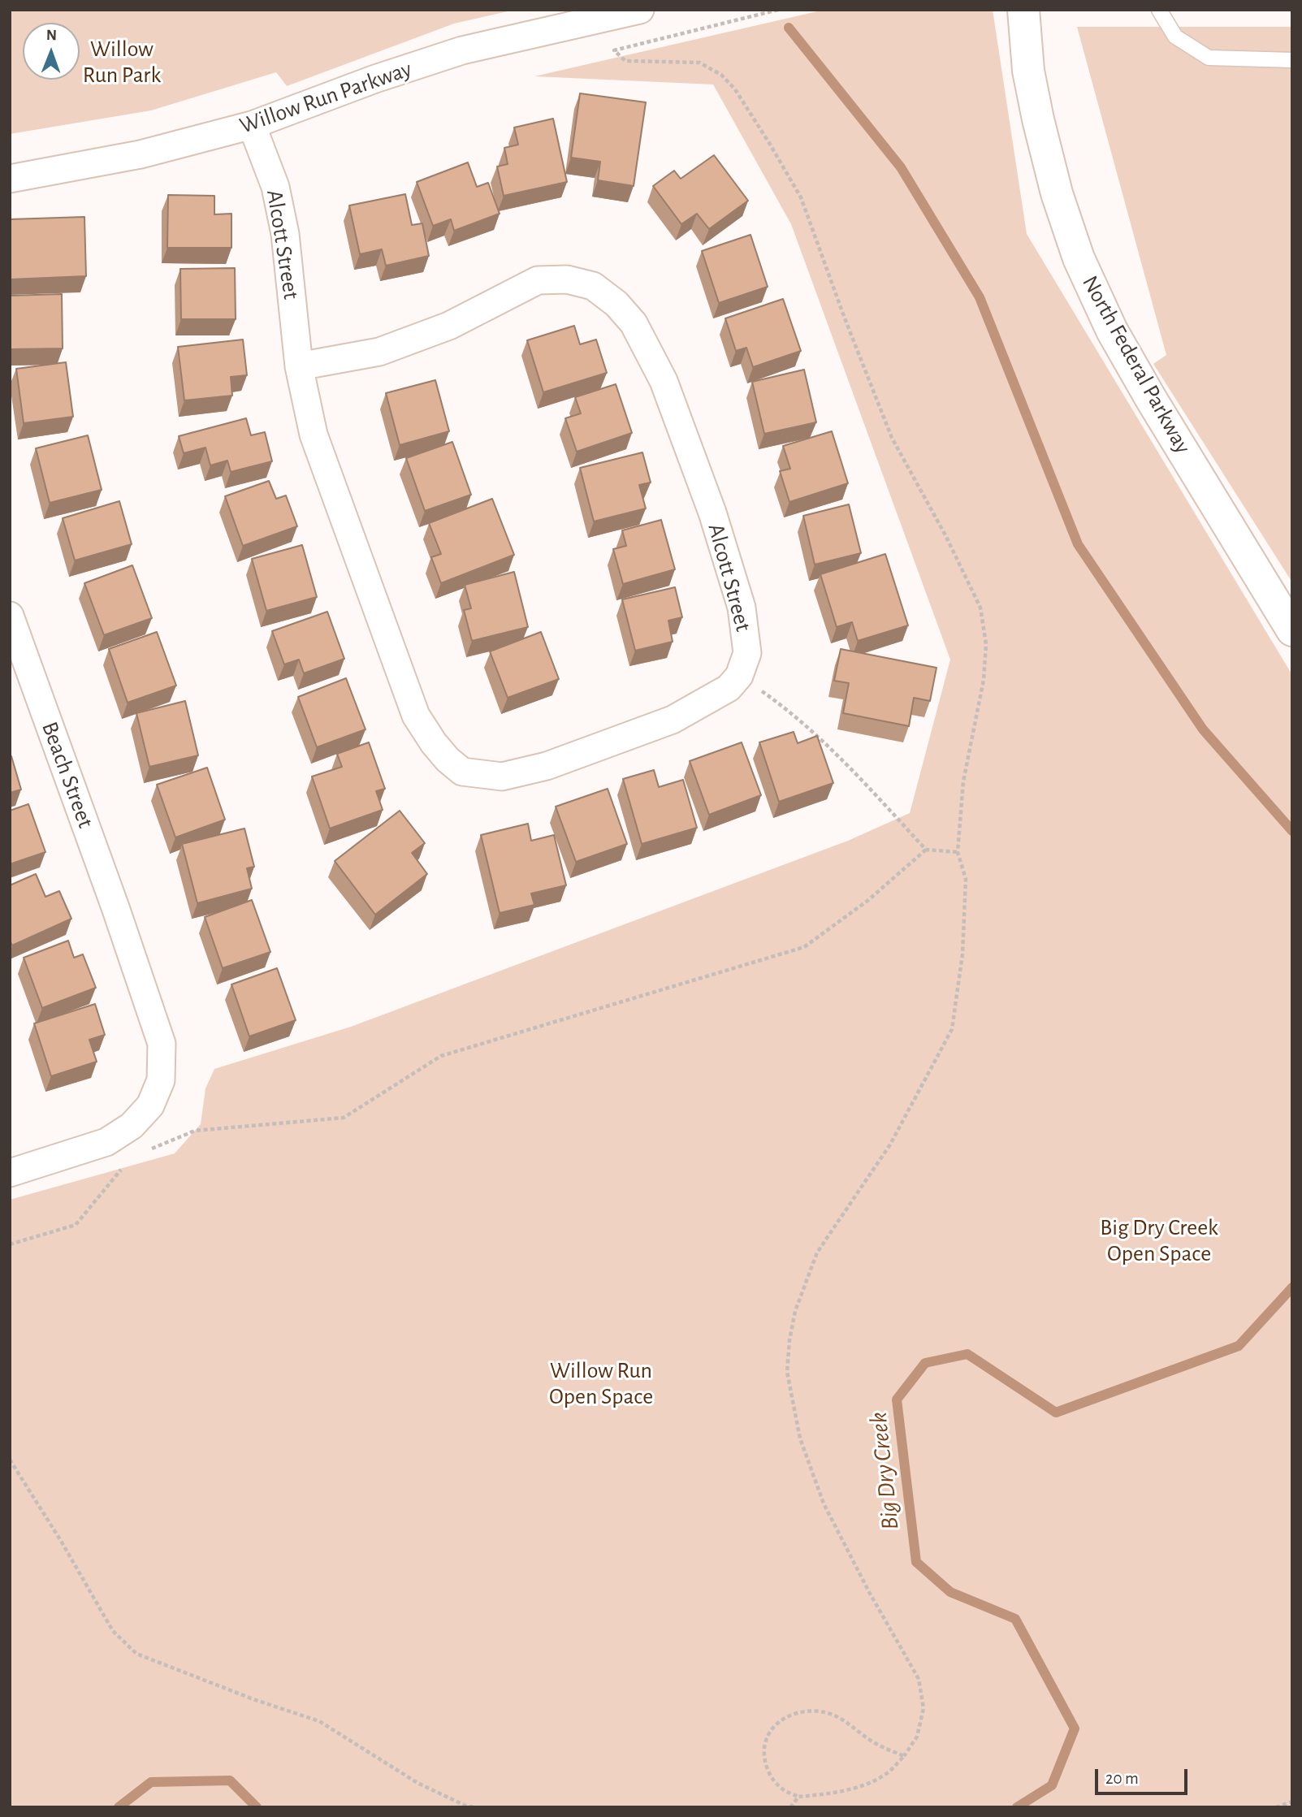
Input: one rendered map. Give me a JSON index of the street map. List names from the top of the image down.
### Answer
{
  "streets": {
    "main road": ["North Federal Parkway"],
    "street": ["Willow Run Parkway", "Alcott Street", "Beach Street"]
  },
  "crossings": [
    ["Willow Run Parkway", "Alcott Street"]
  ],
  "water": ["Big Dry Creek"],
  "parks": ["Willow Run Park", "Big Dry Creek Open Space", "Willow Run Open Space"],
  "scale_bar": "20 m",
  "north": "top"
}
